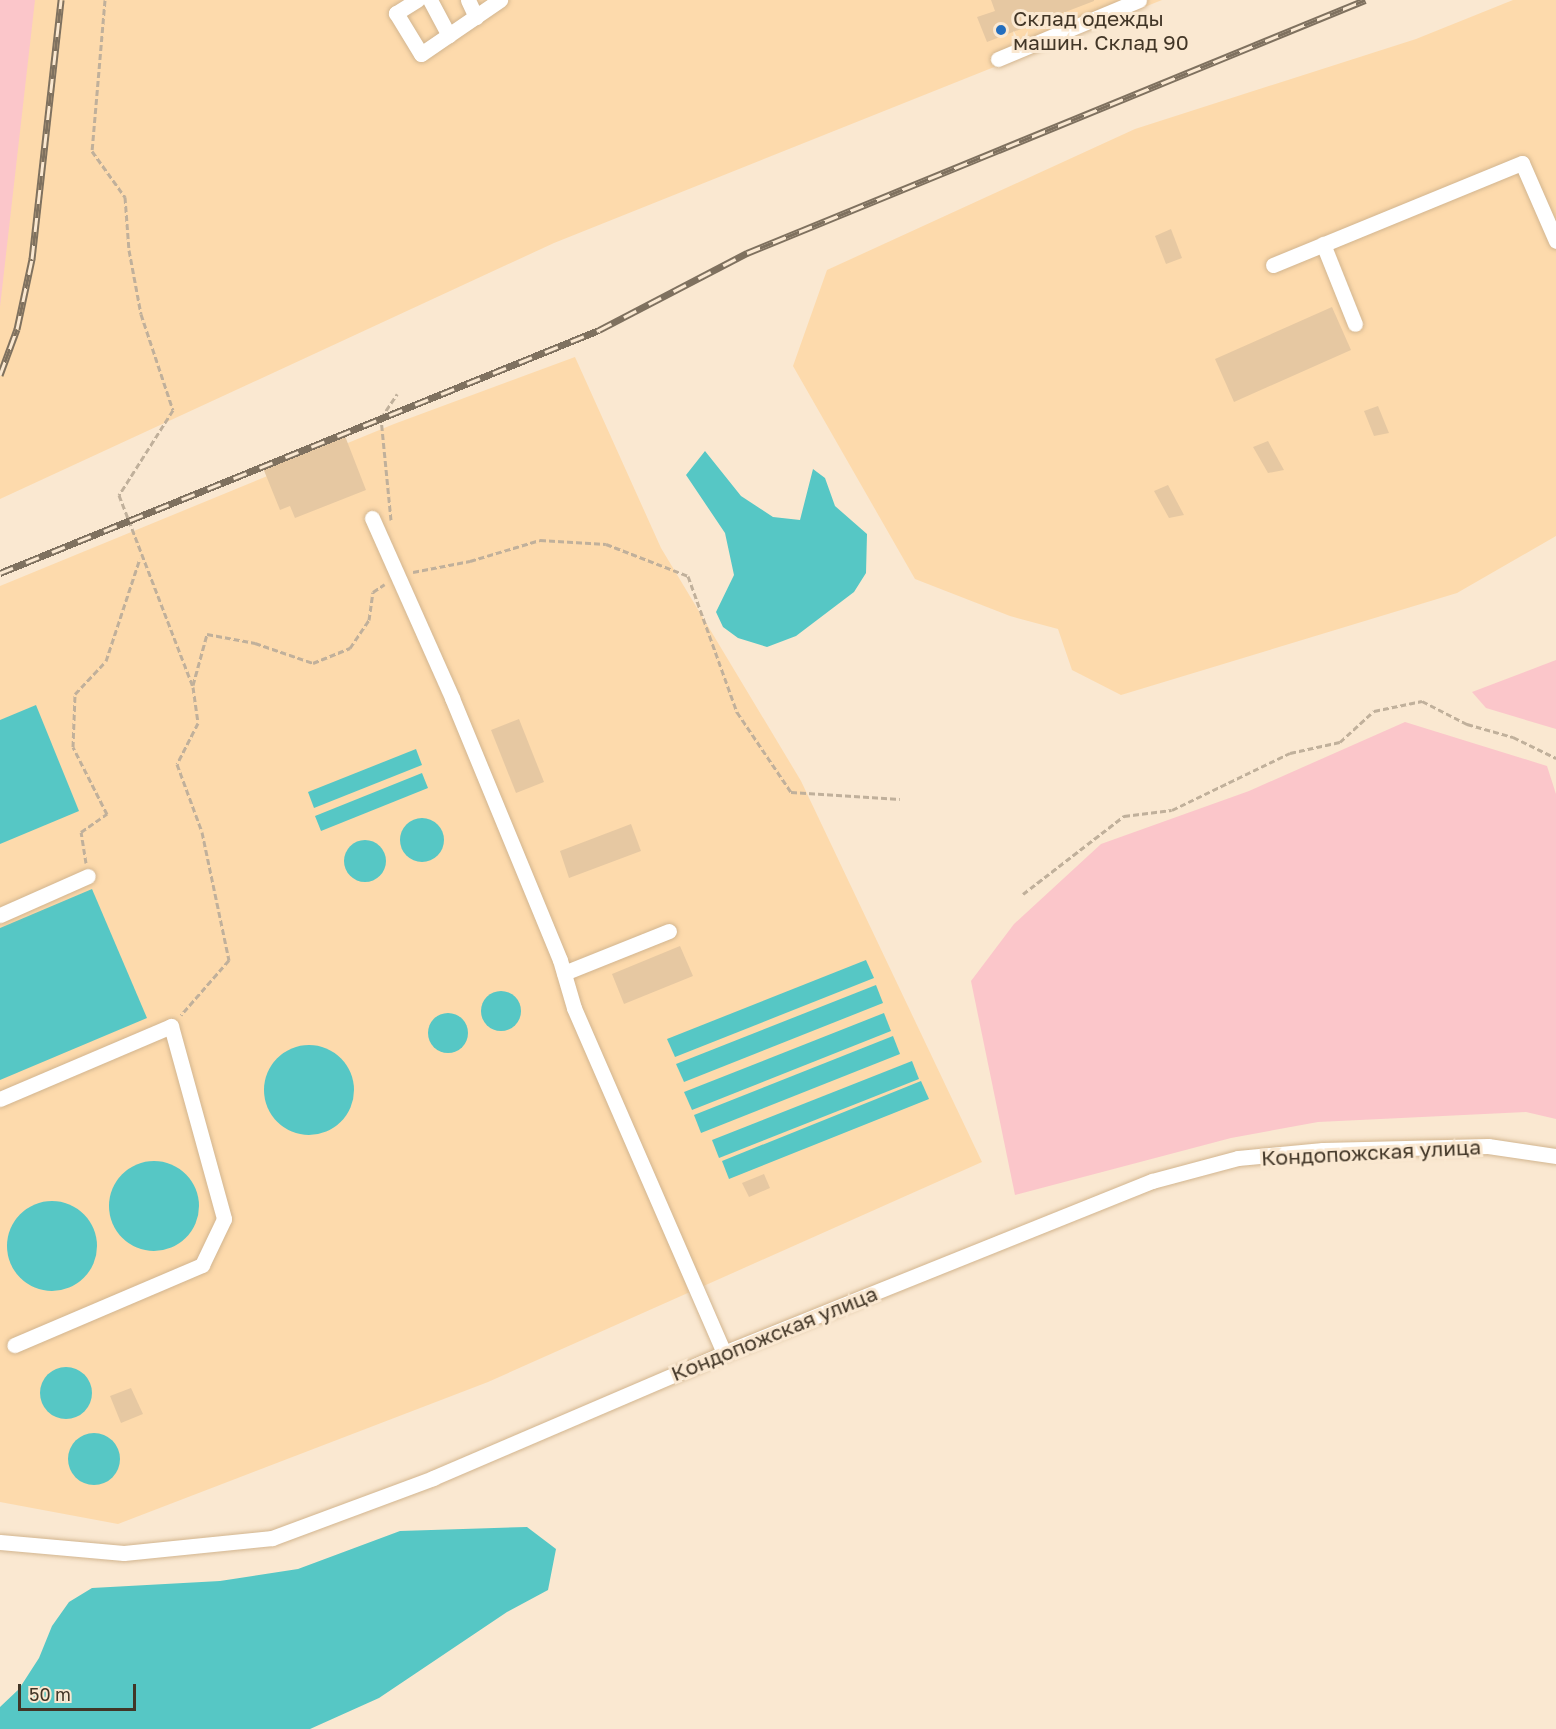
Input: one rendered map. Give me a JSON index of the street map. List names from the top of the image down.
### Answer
{
  "streets": {
    "street": ["Кондопожская улица"]
  },
  "places": ["Склад одежды машин. Склад 90"],
  "scale_bar": "50 m"
}
